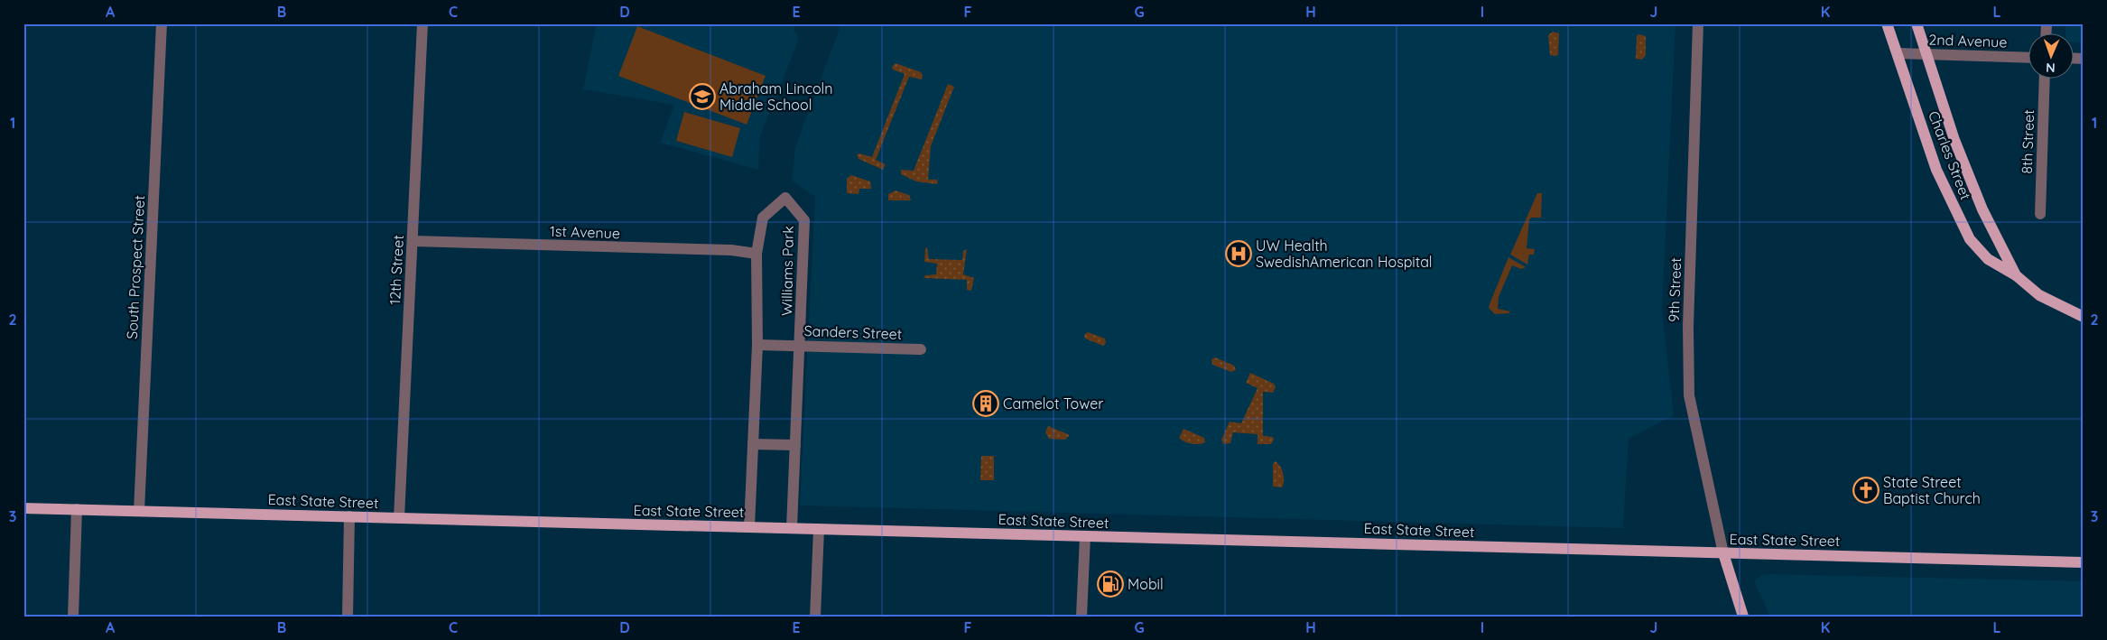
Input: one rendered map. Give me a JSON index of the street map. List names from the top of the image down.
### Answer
{
  "streets": {
    "main road": ["Charles Street", "East State Street"],
    "street": [
      "2nd Avenue",
      "8th Street",
      "1st Avenue",
      "South Prospect Street",
      "12th Street",
      "Williams Park",
      "9th Street",
      "Sanders Street"
    ]
  },
  "crossings": [
    ["2nd Avenue", "Charles Street"],
    ["1st Avenue", "12th Street"],
    ["1st Avenue", "Williams Park"],
    ["South Prospect Street", "East State Street"],
    ["12th Street", "East State Street"],
    ["Williams Park", "Sanders Street"],
    ["Williams Park", "East State Street"],
    ["9th Street", "East State Street"]
  ],
  "places": {
    "school or university": ["Abraham Lincoln Middle School"],
    "hospital": ["UW Health SwedishAmerican Hospital"],
    "building": ["Camelot Tower"],
    "church": ["State Street Baptist Church"],
    "fuel station": ["Mobil"]
  },
  "north": "bottom",
  "grid": {
    "columns": [
      "A",
      "B",
      "C",
      "D",
      "E",
      "F",
      "G",
      "H",
      "I",
      "J",
      "K",
      "L"
    ],
    "rows": ["1", "2", "3"]
  }
}
